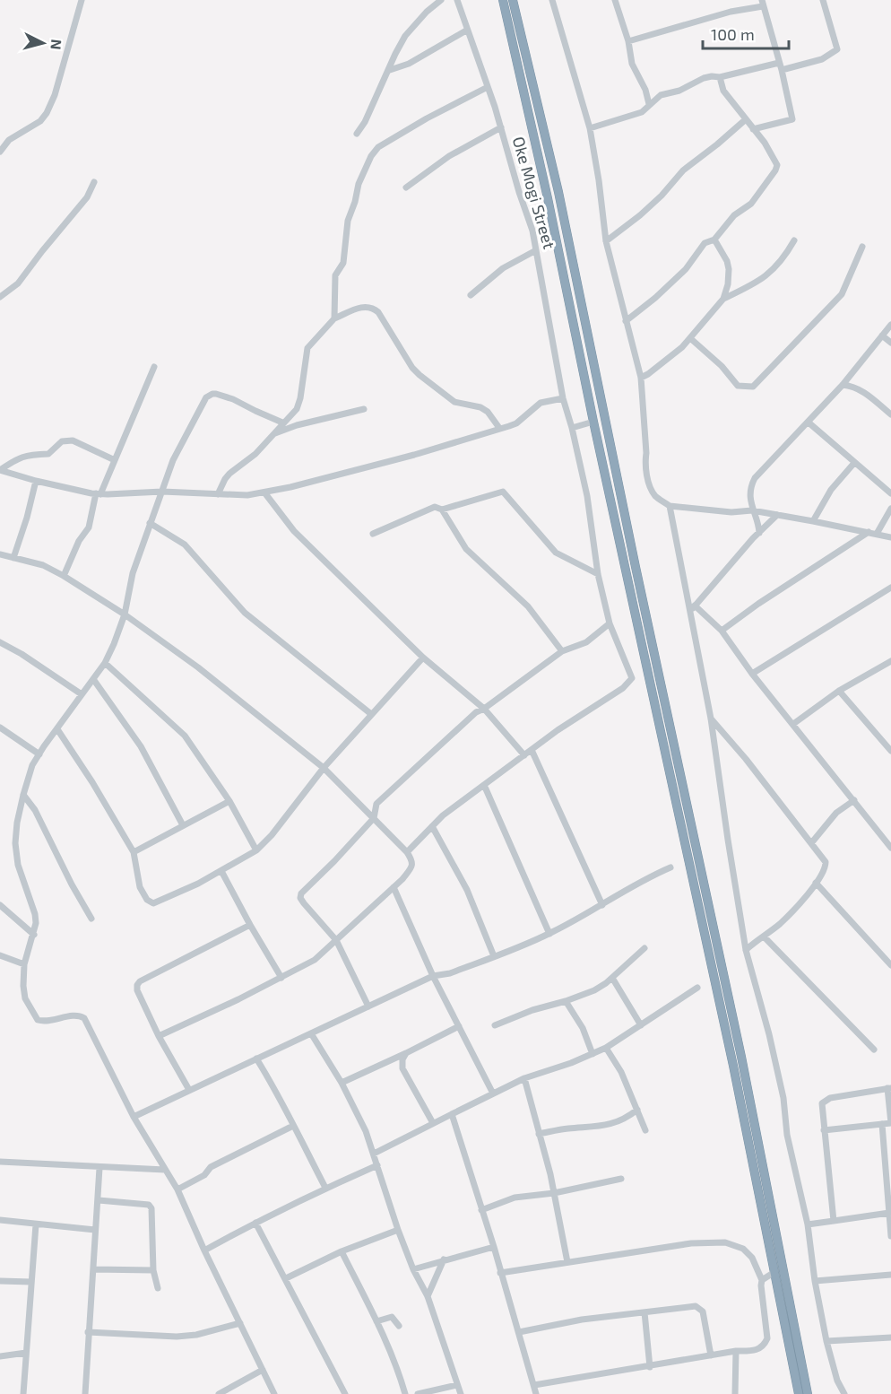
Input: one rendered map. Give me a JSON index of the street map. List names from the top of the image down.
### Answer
{
  "streets": {
    "street": ["Oke Mogi Street"]
  },
  "scale_bar": "100 m",
  "north": "right"
}
